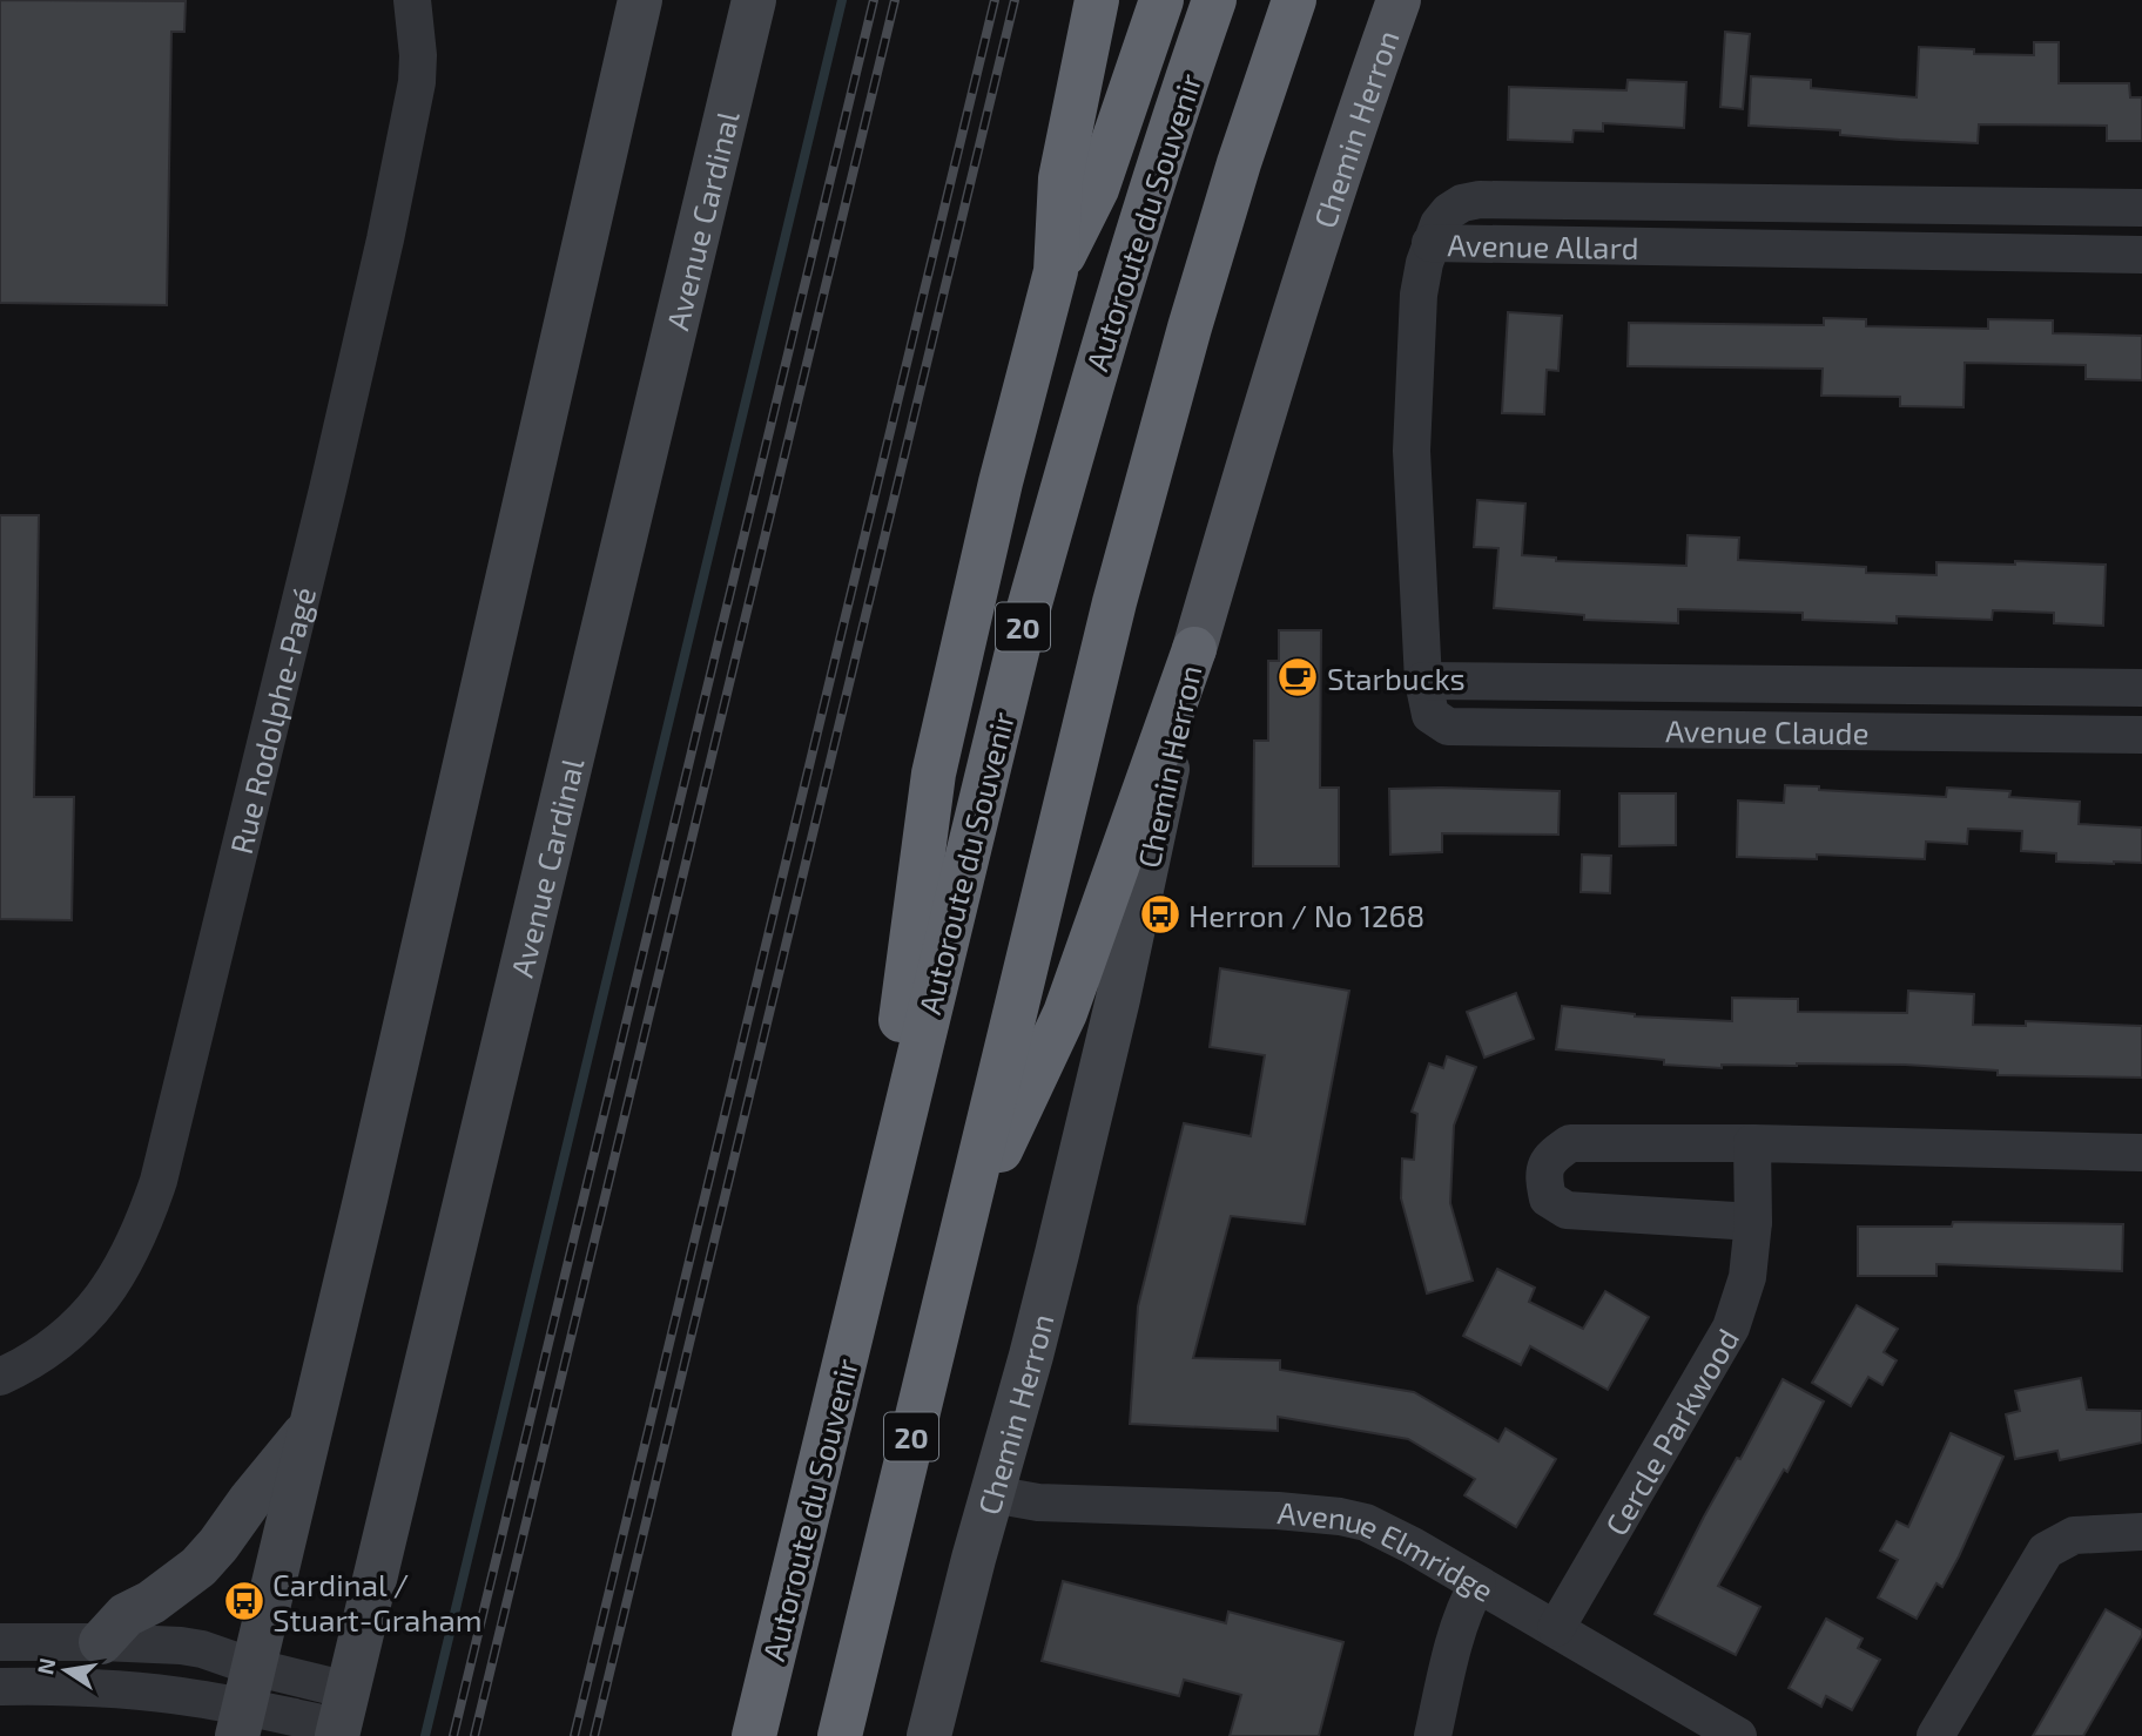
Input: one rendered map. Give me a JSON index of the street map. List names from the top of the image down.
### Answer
{
  "streets": {
    "highway": ["Autoroute du Souvenir", "20"],
    "main road": ["Chemin Herron", "Avenue Cardinal"],
    "street": [
      "Avenue Allard",
      "Rue Rodolphe-Pagé",
      "Avenue Claude",
      "Cercle Parkwood",
      "Avenue Elmridge"
    ]
  },
  "crossings": [
    ["Chemin Herron", "Avenue Elmridge"],
    ["Avenue Allard", "Avenue Claude"],
    ["Cercle Parkwood", "Avenue Elmridge"]
  ],
  "places": {
    "cafe": ["Starbucks"],
    "bus stop": ["Herron / No 1268", "Cardinal / Stuart-Graham"]
  },
  "north": "left"
}
